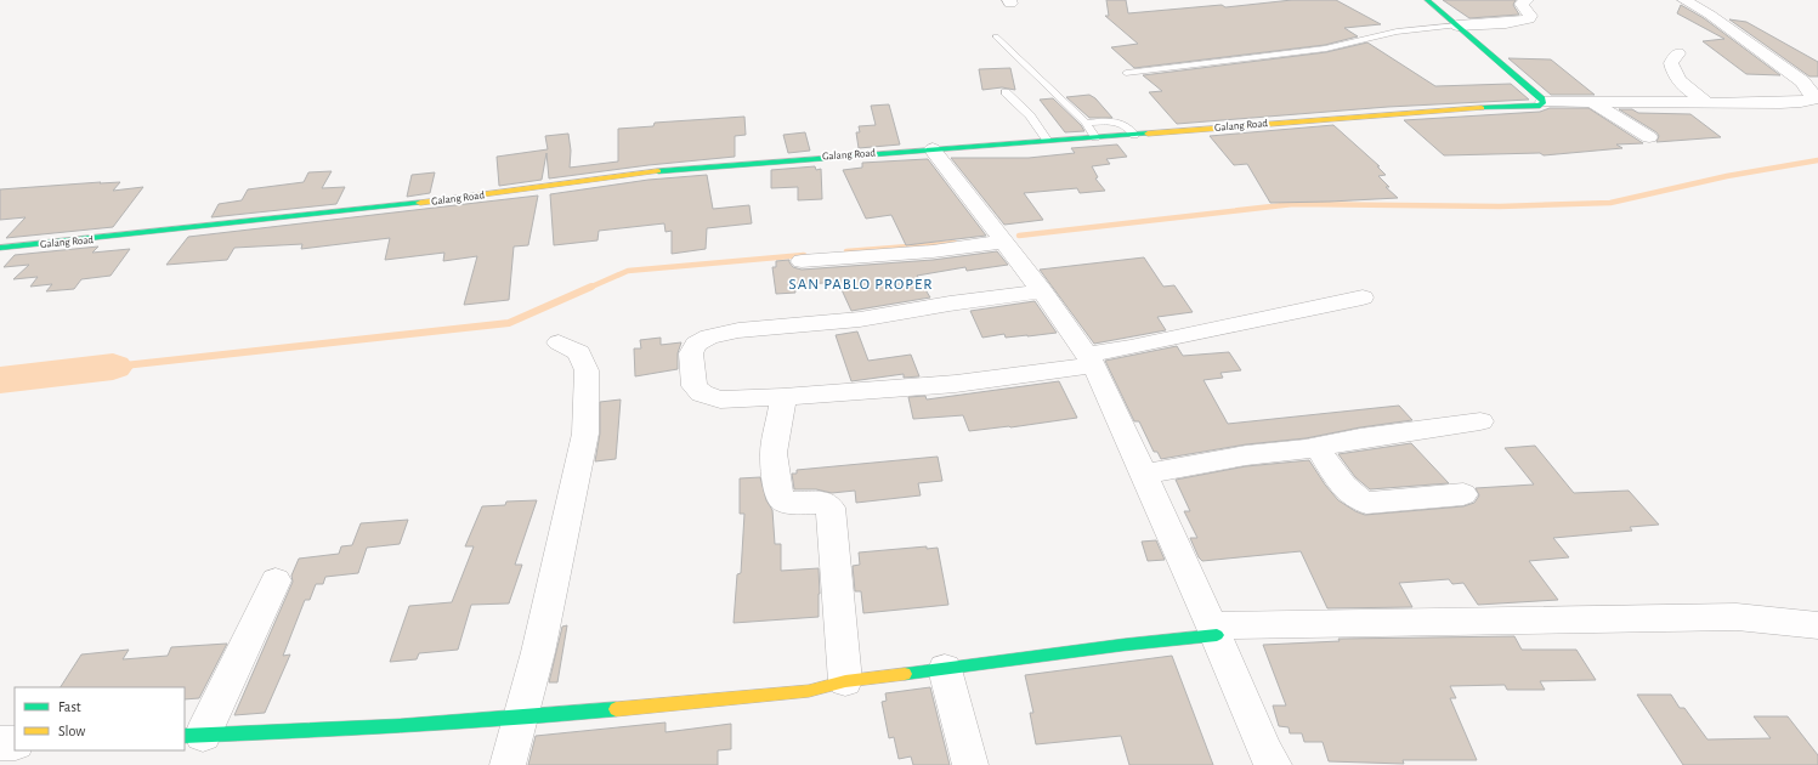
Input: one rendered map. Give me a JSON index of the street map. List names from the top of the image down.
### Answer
{
  "streets": {
    "street": ["Galang Road"]
  },
  "districts": ["SAN PABLO PROPER"],
  "legend": ["Fast", "Slow"]
}
